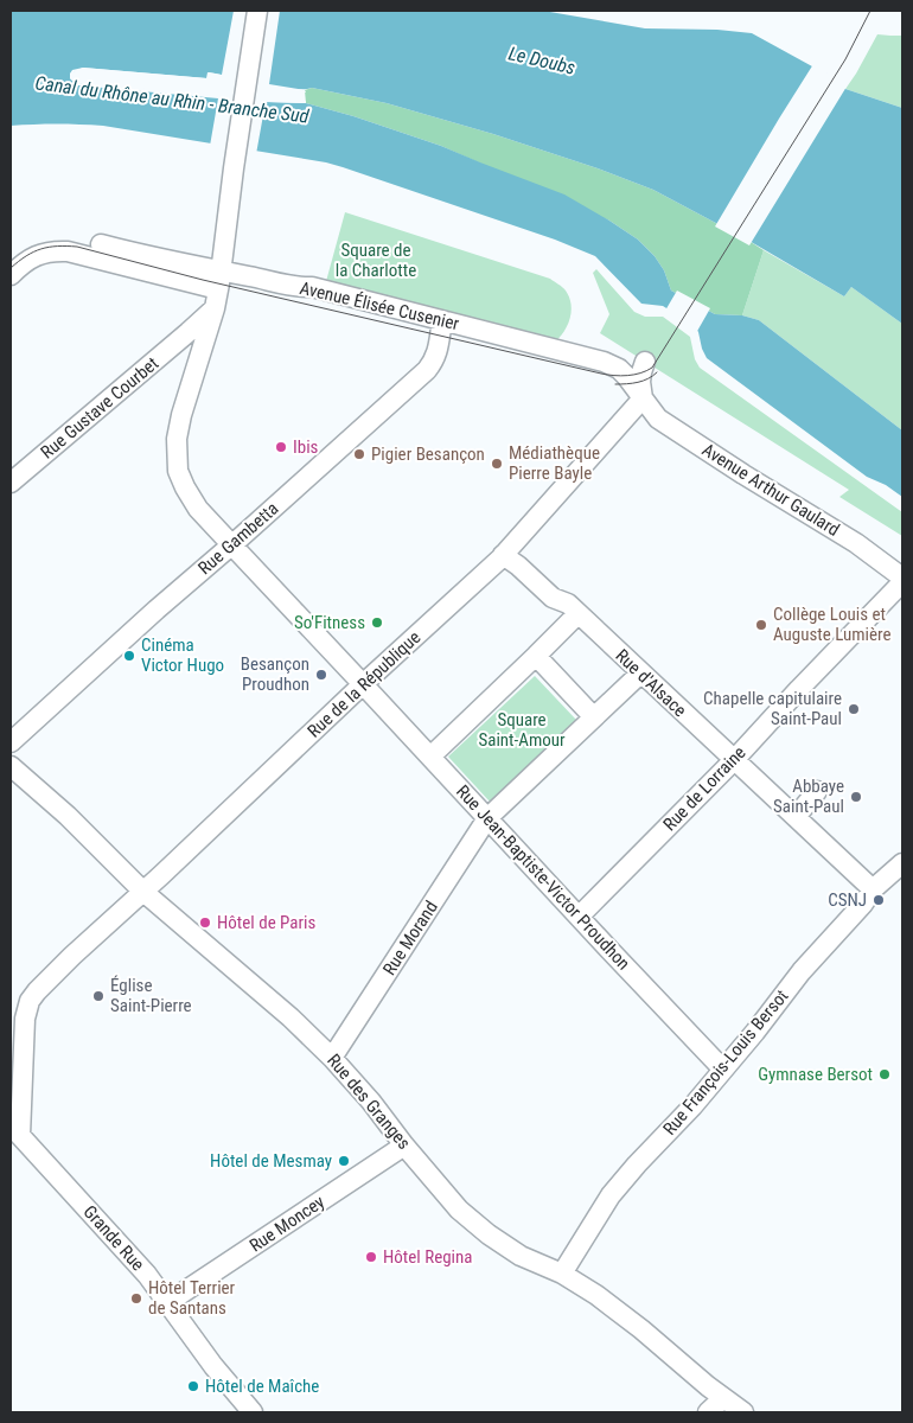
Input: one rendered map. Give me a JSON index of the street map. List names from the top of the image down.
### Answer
{
  "streets": {
    "street": [
      "Avenue Élisée Cusenier",
      "Rue Gustave Courbet",
      "Avenue Arthur Gaulard",
      "Rue Gambetta",
      "Rue d'Alsace",
      "Rue de la République",
      "Rue de Lorraine",
      "Rue Jean-Baptiste-Victor Proudhon",
      "Rue Morand",
      "Rue François-Louis Bersot",
      "Rue des Granges",
      "Rue Moncey",
      "Grande Rue"
    ]
  },
  "crossings": [
    ["Avenue Élisée Cusenier", "Rue Gustave Courbet"],
    ["Avenue Élisée Cusenier", "Avenue Arthur Gaulard"],
    ["Avenue Élisée Cusenier", "Rue Gambetta"],
    ["Avenue Élisée Cusenier", "Rue de la République"],
    ["Avenue Élisée Cusenier", "Rue Jean-Baptiste-Victor Proudhon"],
    ["Rue Gustave Courbet", "Rue Jean-Baptiste-Victor Proudhon"],
    ["Avenue Arthur Gaulard", "Rue de la République"],
    ["Rue Gambetta", "Rue Jean-Baptiste-Victor Proudhon"],
    ["Rue d'Alsace", "Rue de la République"],
    ["Rue d'Alsace", "Rue de Lorraine"],
    ["Rue d'Alsace", "Rue Morand"],
    ["Rue d'Alsace", "Rue François-Louis Bersot"],
    ["Rue de la République", "Rue Jean-Baptiste-Victor Proudhon"],
    ["Rue de la République", "Rue des Granges"],
    ["Rue de la République", "Grande Rue"],
    ["Rue de Lorraine", "Rue Jean-Baptiste-Victor Proudhon"],
    ["Rue Jean-Baptiste-Victor Proudhon", "Rue Morand"],
    ["Rue Jean-Baptiste-Victor Proudhon", "Rue François-Louis Bersot"],
    ["Rue Morand", "Rue des Granges"],
    ["Rue François-Louis Bersot", "Rue des Granges"],
    ["Rue des Granges", "Rue Moncey"],
    ["Rue Moncey", "Grande Rue"]
  ],
  "water": ["Le Doubs", "Canal du Rhône au Rhin - Branche Sud"],
  "parks": ["Square de la Charlotte", "Square Saint-Amour"],
  "places": [
    "Ibis",
    "Pigier Besançon",
    "Médiathèque Pierre Bayle",
    "So'Fitness",
    "Collège Louis et Auguste Lumière",
    "Cinéma Victor Hugo",
    "Besançon Proudhon",
    "Chapelle capitulaire Saint-Paul",
    "Abbaye Saint-Paul",
    "CSNJ",
    "Hôtel de Paris",
    "Église Saint-Pierre",
    "Gymnase Bersot",
    "Hôtel de Mesmay",
    "Hôtel Regina",
    "Hôtel Terrier de Santans",
    "Hôtel de Maîche"
  ]
}
